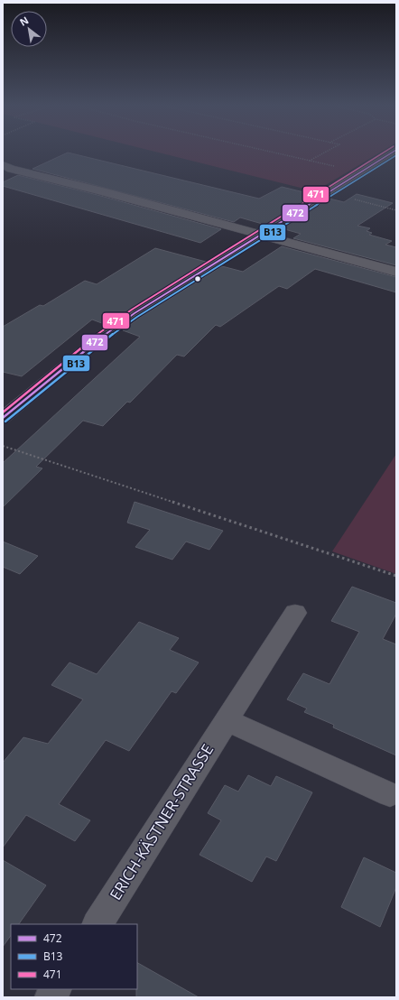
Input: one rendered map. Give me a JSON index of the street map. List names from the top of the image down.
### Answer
{
  "streets": {
    "street": ["ERICH-KÄSTNER-STRASSE"]
  },
  "lines": ["transit line 472", "transit line 471", "transit line B13"],
  "legend": ["472", "B13", "471"],
  "north": "top left"
}
